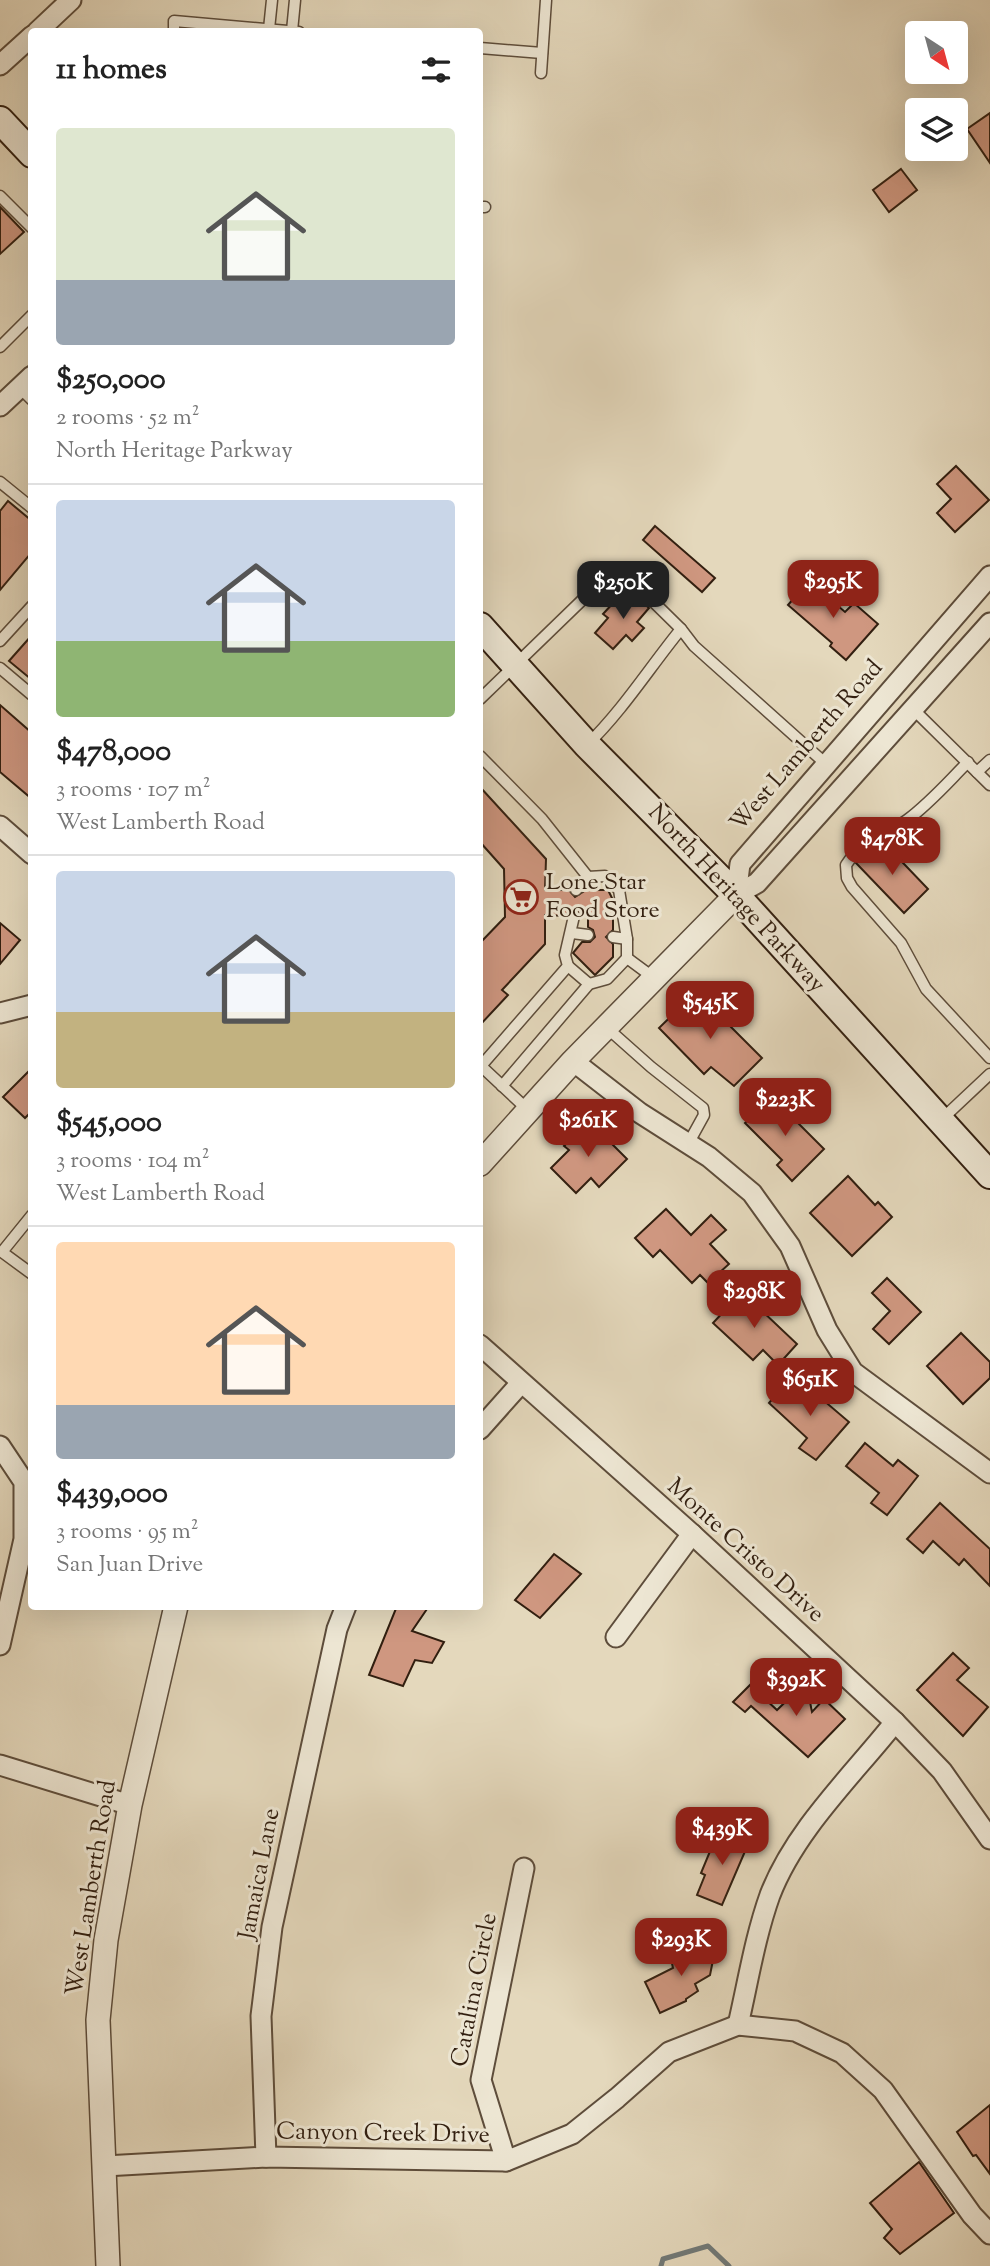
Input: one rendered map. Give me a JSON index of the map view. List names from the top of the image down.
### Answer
{
  "streets": {
    "main road": ["North Heritage Parkway"],
    "street": [
      "West Lamberth Road",
      "Monte Cristo Drive",
      "Jamaica Lane",
      "Catalina Circle",
      "Canyon Creek Drive"
    ]
  },
  "crossings": [
    ["West Lamberth Road", "North Heritage Parkway"],
    ["West Lamberth Road", "Canyon Creek Drive"],
    ["Jamaica Lane", "Canyon Creek Drive"],
    ["Catalina Circle", "Canyon Creek Drive"]
  ],
  "places": {
    "supermarket": ["Lone Star Food Store"]
  },
  "north": "bottom right",
  "page": {
    "heading": "11 homes",
    "list": [
      {
        "name": "$250,000",
        "note": "2 rooms · 52 m² · North Heritage Parkway"
      },
      {
        "name": "$478,000",
        "note": "3 rooms · 107 m² · West Lamberth Road"
      },
      {
        "name": "$545,000",
        "note": "3 rooms · 104 m² · West Lamberth Road"
      },
      {
        "name": "$439,000",
        "note": "3 rooms · 95 m² · San Juan Drive"
      }
    ],
    "price": [
      "$295K",
      "$250K",
      "$478K",
      "$545K",
      "$223K",
      "$261K",
      "$298K",
      "$651K",
      "$392K",
      "$439K",
      "$293K"
    ]
  }
}
